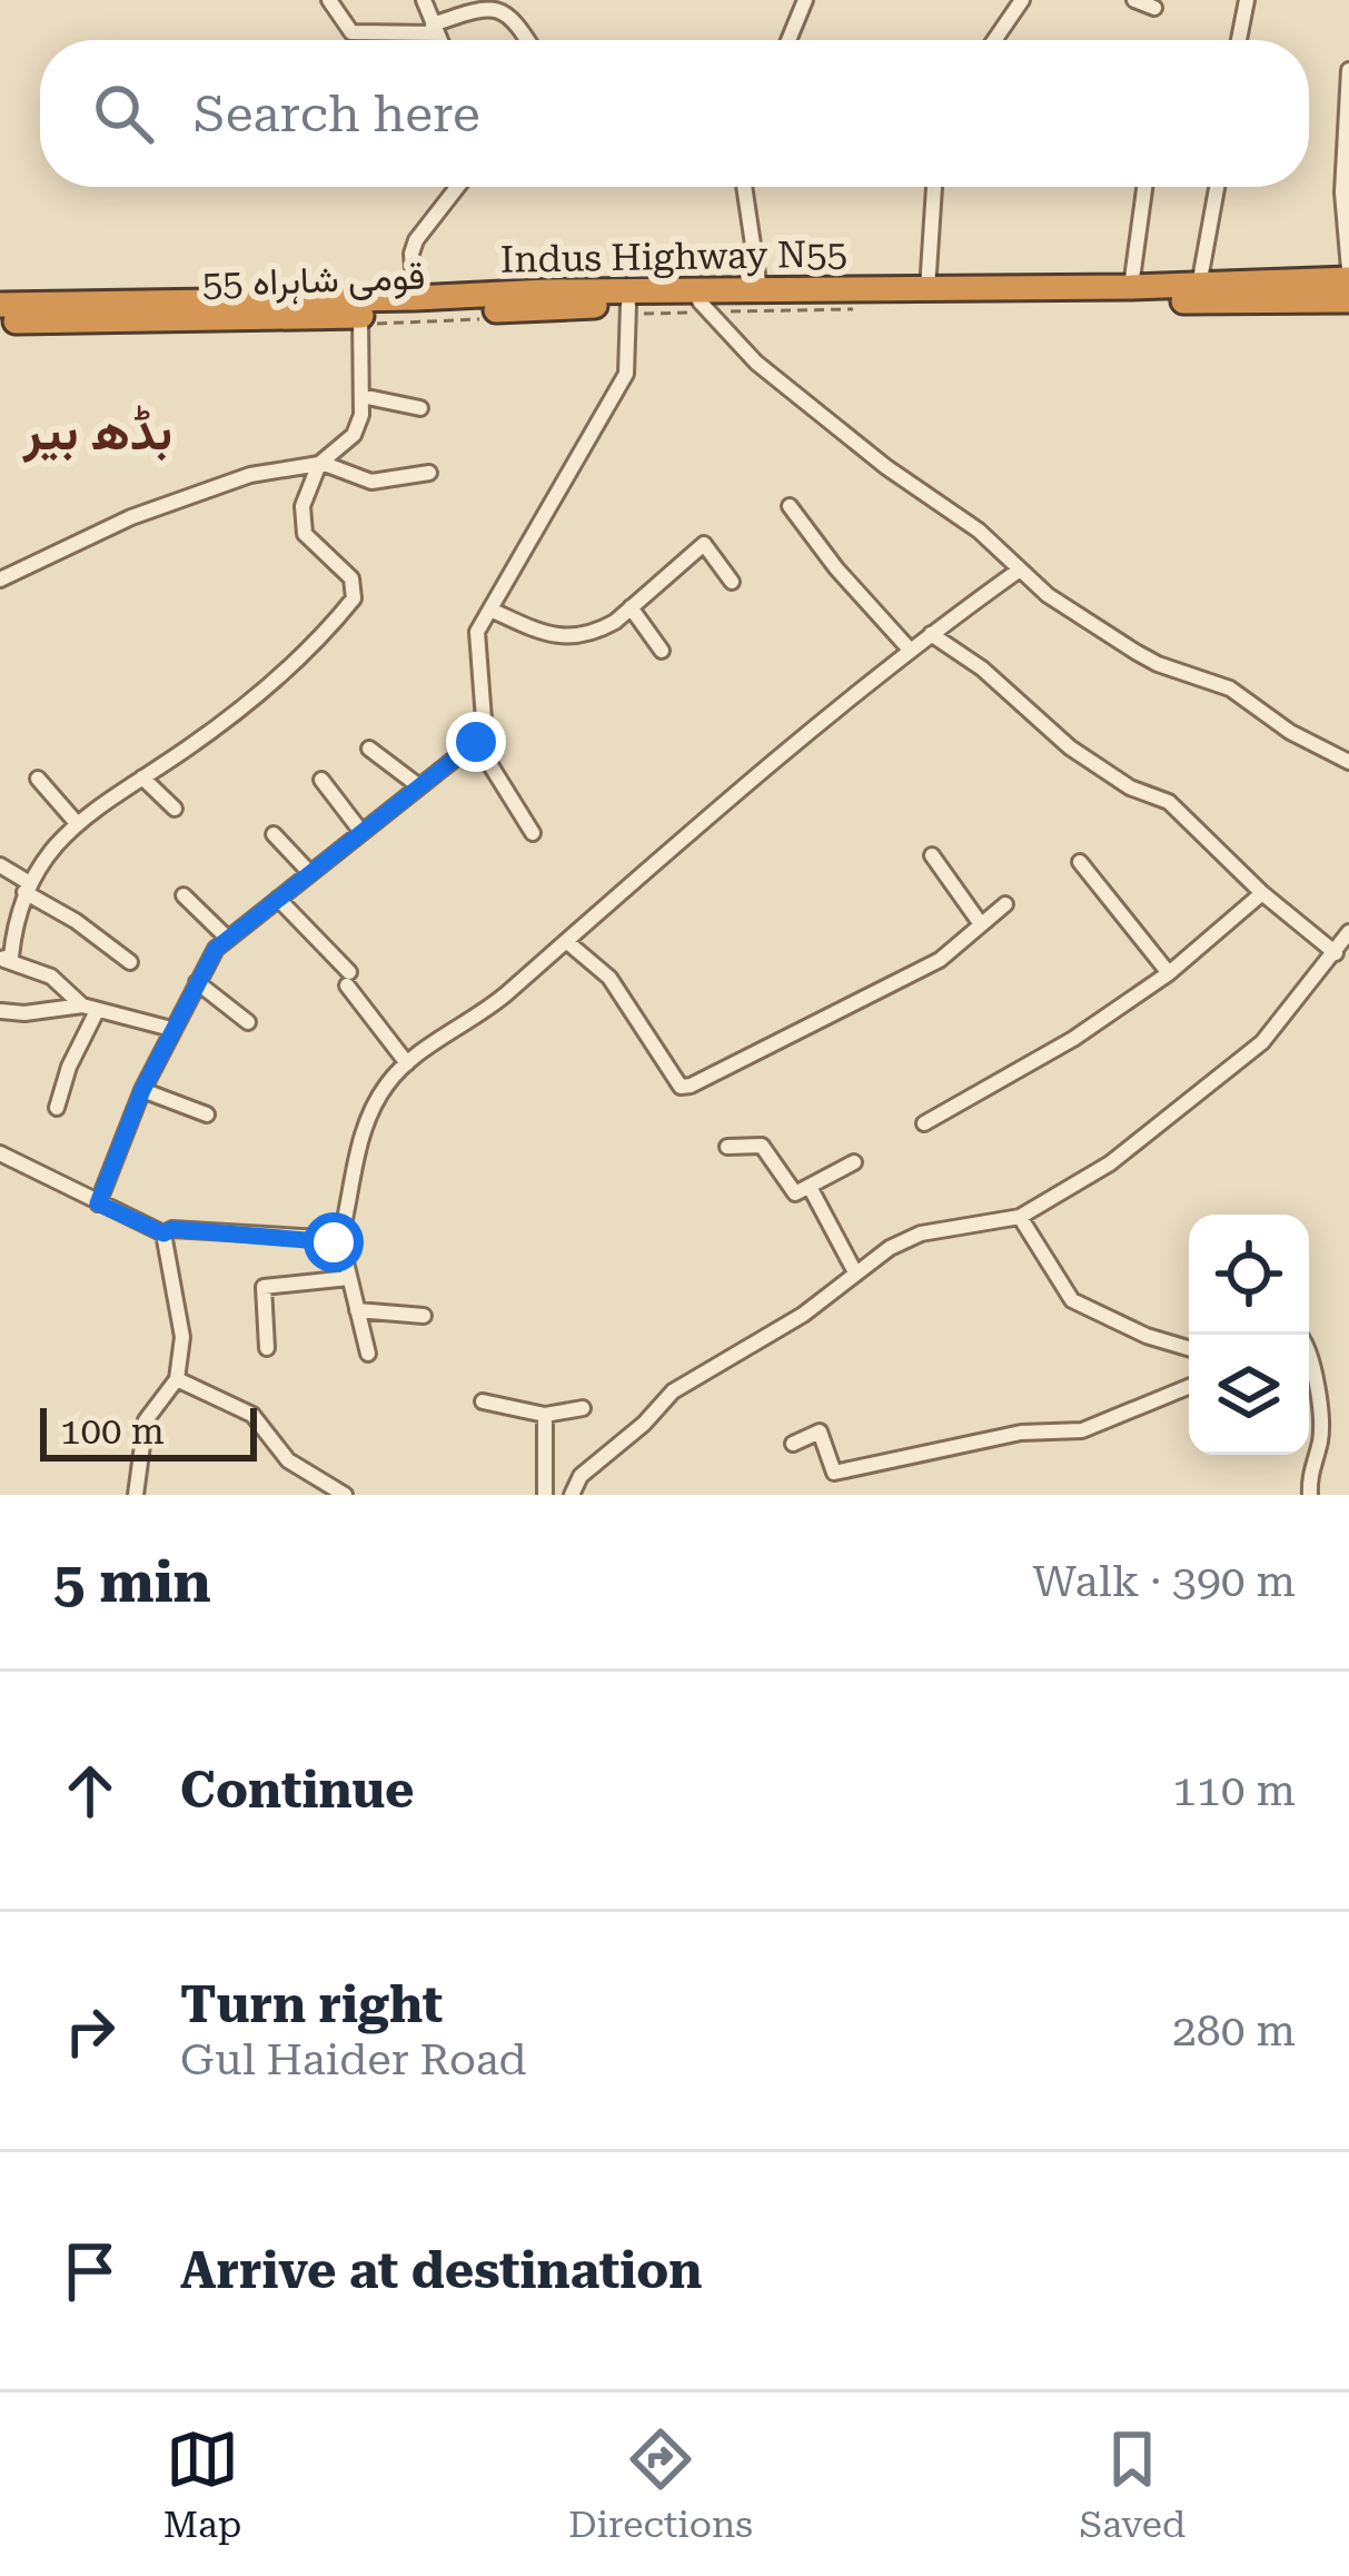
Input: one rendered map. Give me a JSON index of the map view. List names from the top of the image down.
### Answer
{
  "streets": {
    "highway": ["Indus Highway N55", "قومی شاہراہ 55"]
  },
  "districts": ["بڈھ بیر"],
  "scale_bar": "100 m",
  "page": {
    "search": "Search here",
    "scale": "100 m",
    "heading": ["5 min", "Walk · 390 m"],
    "list": [
      ["Continue", "110 m"],
      ["Turn right", "Gul Haider Road", "280 m"],
      "Arrive at destination"
    ],
    "nav": ["Map", "Directions", "Saved"]
  }
}
